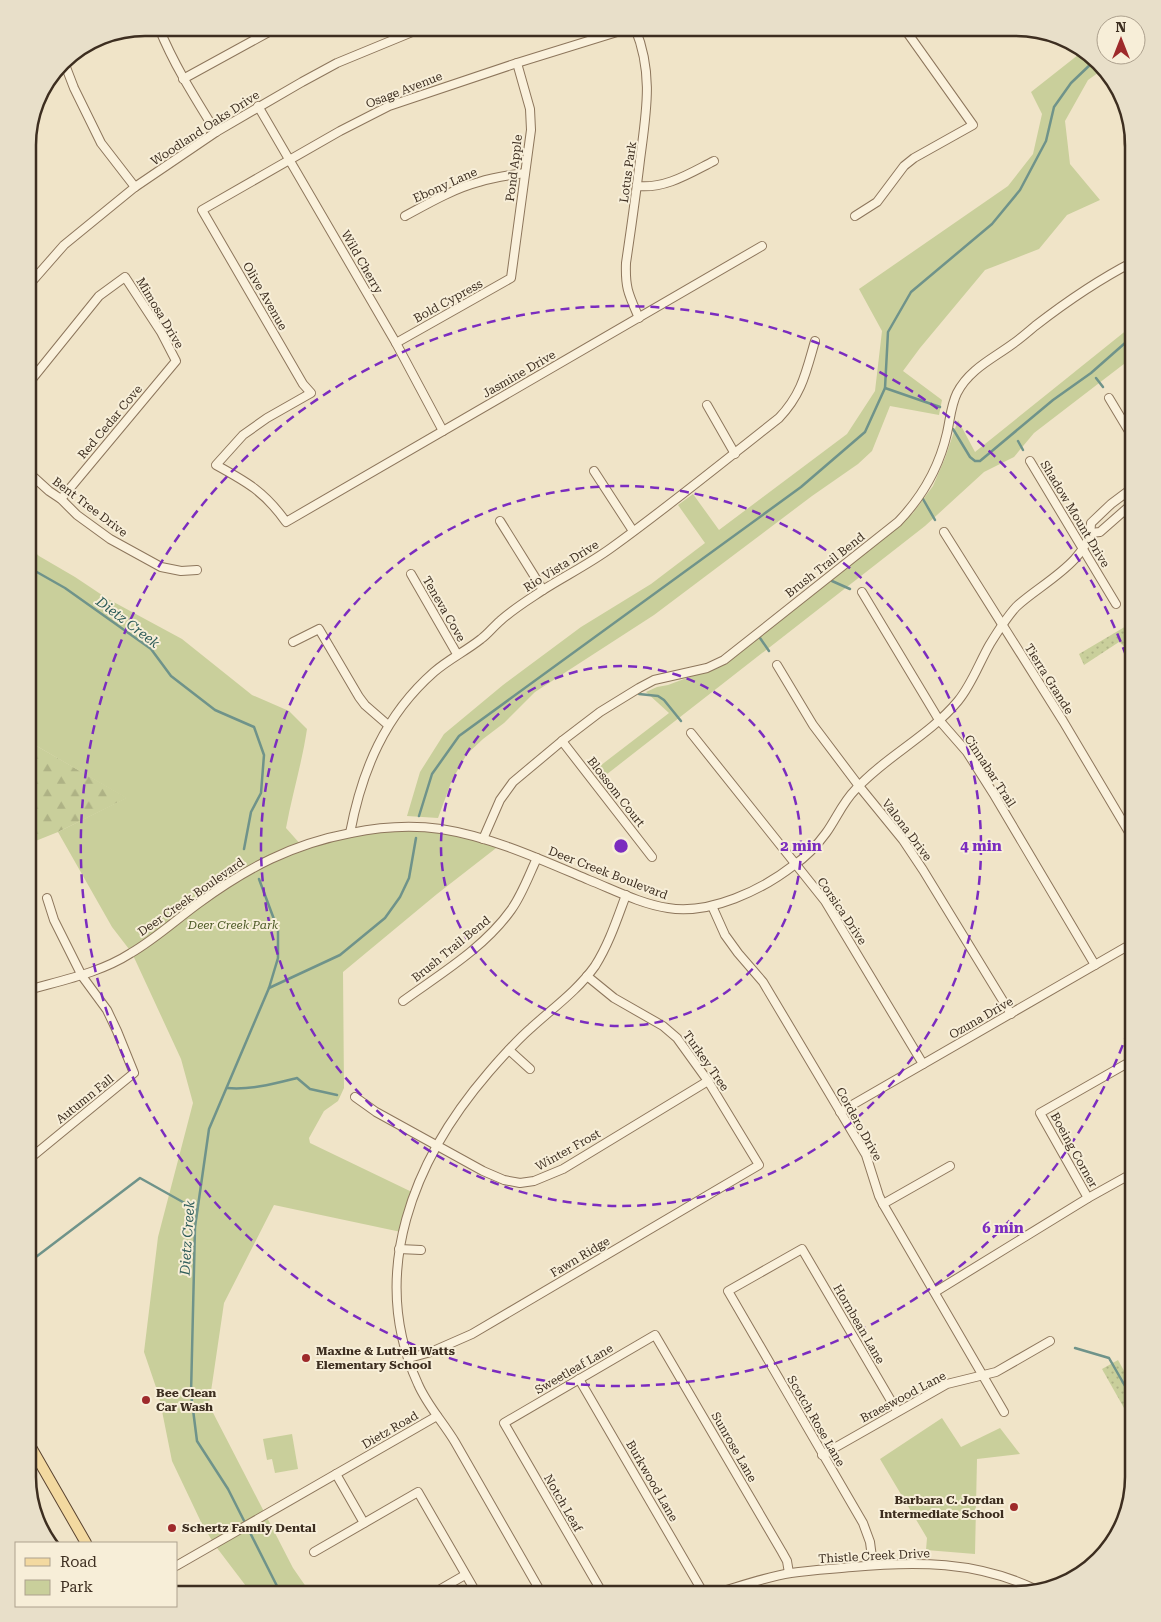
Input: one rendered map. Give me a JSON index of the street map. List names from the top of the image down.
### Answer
{
  "streets": {
    "street": [
      "Osage Avenue",
      "Woodland Oaks Drive",
      "Pond Apple",
      "Lotus Park",
      "Ebony Lane",
      "Wild Cherry",
      "Olive Avenue",
      "Bold Cypress",
      "Mimosa Drive",
      "Jasmine Drive",
      "Red Cedar Cove",
      "Bent Tree Drive",
      "Shadow Mount Drive",
      "Brush Trail Bend",
      "Rio Vista Drive",
      "Teneva Cove",
      "Tierra Grande",
      "Cinnabar Trail",
      "Blossom Court",
      "Valona Drive",
      "Deer Creek Boulevard",
      "Corsica Drive",
      "Ozuna Drive",
      "Turkey Tree",
      "Autumn Fall",
      "Cordero Drive",
      "Winter Frost",
      "Boeing Corner",
      "Fawn Ridge",
      "Hornbean Lane",
      "Sweetleaf Lane",
      "Braeswood Lane",
      "Scotch Rose Lane",
      "Dietz Road",
      "Sunrose Lane",
      "Burkwood Lane",
      "Notch Leaf",
      "Thistle Creek Drive"
    ]
  },
  "crossings": [
    ["Osage Avenue", "Pond Apple"],
    ["Osage Avenue", "Wild Cherry"],
    ["Osage Avenue", "Olive Avenue"],
    ["Woodland Oaks Drive", "Wild Cherry"],
    ["Pond Apple", "Ebony Lane"],
    ["Pond Apple", "Bold Cypress"],
    ["Lotus Park", "Jasmine Drive"],
    ["Wild Cherry", "Bold Cypress"],
    ["Wild Cherry", "Jasmine Drive"],
    ["Olive Avenue", "Jasmine Drive"],
    ["Mimosa Drive", "Red Cedar Cove"],
    ["Red Cedar Cove", "Bent Tree Drive"],
    ["Shadow Mount Drive", "Deer Creek Boulevard"],
    ["Brush Trail Bend", "Blossom Court"],
    ["Brush Trail Bend", "Deer Creek Boulevard"],
    ["Rio Vista Drive", "Teneva Cove"],
    ["Rio Vista Drive", "Deer Creek Boulevard"],
    ["Tierra Grande", "Deer Creek Boulevard"],
    ["Cinnabar Trail", "Deer Creek Boulevard"],
    ["Cinnabar Trail", "Ozuna Drive"],
    ["Valona Drive", "Deer Creek Boulevard"],
    ["Valona Drive", "Ozuna Drive"],
    ["Deer Creek Boulevard", "Corsica Drive"],
    ["Deer Creek Boulevard", "Autumn Fall"],
    ["Deer Creek Boulevard", "Cordero Drive"],
    ["Corsica Drive", "Ozuna Drive"],
    ["Ozuna Drive", "Cordero Drive"],
    ["Turkey Tree", "Winter Frost"],
    ["Turkey Tree", "Fawn Ridge"],
    ["Cordero Drive", "Braeswood Lane"],
    ["Hornbean Lane", "Braeswood Lane"],
    ["Hornbean Lane", "Scotch Rose Lane"],
    ["Sweetleaf Lane", "Sunrose Lane"],
    ["Sweetleaf Lane", "Burkwood Lane"],
    ["Sweetleaf Lane", "Notch Leaf"],
    ["Braeswood Lane", "Scotch Rose Lane"],
    ["Scotch Rose Lane", "Thistle Creek Drive"],
    ["Sunrose Lane", "Thistle Creek Drive"]
  ],
  "water": ["Dietz Creek"],
  "parks": ["Deer Creek Park"],
  "places": [
    "Maxine & Lutrell Watts Elementary School",
    "Bee Clean Car Wash",
    "Barbara C. Jordan Intermediate School",
    "Schertz Family Dental"
  ],
  "legend": ["Road", "Park"],
  "north": "top",
  "rings": ["2 min", "4 min", "6 min"]
}
